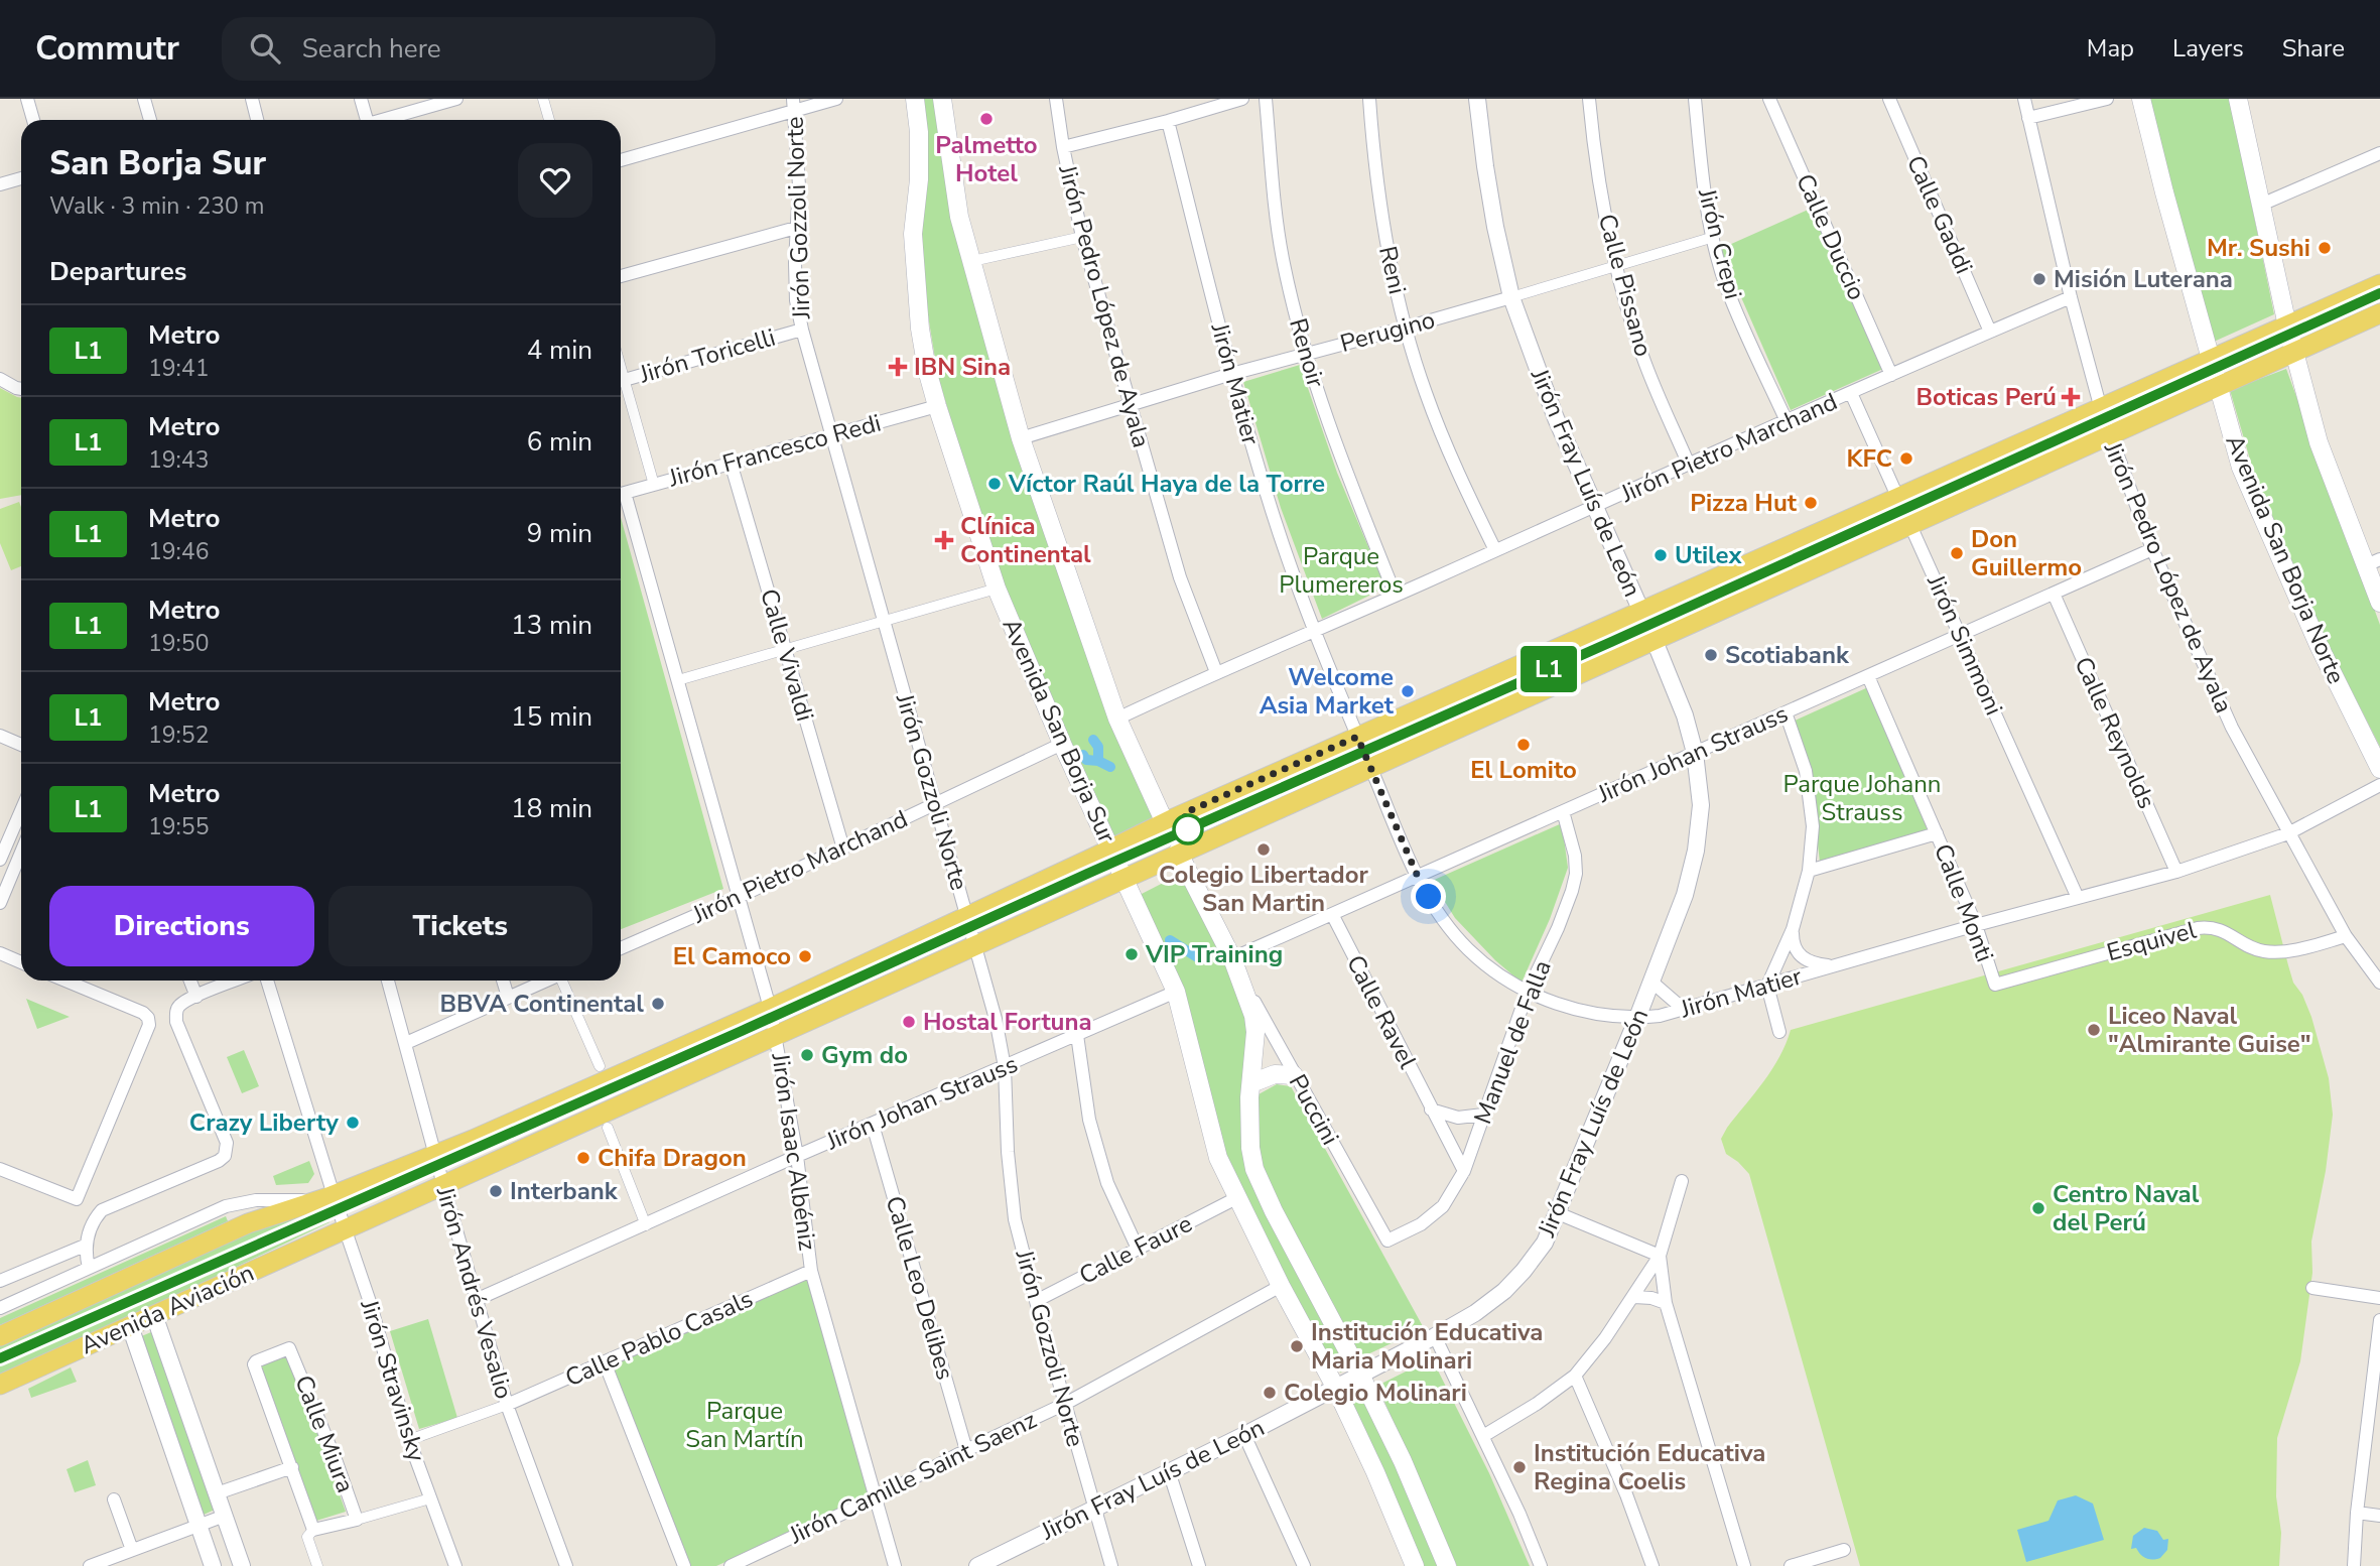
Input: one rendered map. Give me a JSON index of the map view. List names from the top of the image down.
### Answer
{
  "streets": {
    "main road": ["Avenida San Borja Norte", "Avenida San Borja Sur", "Avenida Aviación"],
    "street": [
      "Calle Gaddi",
      "Jirón Gozzoli Norte",
      "Calle Duccio",
      "Jirón Crepi",
      "Reni",
      "Calle Pissano",
      "Jirón Pedro López de Ayala",
      "Perugino",
      "Renoir",
      "Jirón Toricelli",
      "Jirón Matier",
      "Jirón Pietro Marchand",
      "Jirón Francesco Redi",
      "Jirón Fray Luís de León",
      "Jirón Simmoni",
      "Calle Vivaldi",
      "Calle Reynolds",
      "Jirón Johan Strauss",
      "Calle Monti",
      "Esquivel",
      "Calle Ravel",
      "Manuel de Falla",
      "Puccini",
      "Jirón Isaac Albéniz",
      "Calle Faure",
      "Calle Leo Delibes",
      "Jirón Andrés Vesalio",
      "Calle Pablo Casals",
      "Jirón Stravinsky",
      "Calle Miura",
      "Jirón Camille Saint Saenz"
    ]
  },
  "crossings": [
    ["Calle Gaddi", "Jirón Pietro Marchand"],
    ["Jirón Gozzoli Norte", "Jirón Toricelli"],
    ["Jirón Gozzoli Norte", "Jirón Pietro Marchand"],
    ["Jirón Gozzoli Norte", "Jirón Francesco Redi"],
    ["Jirón Gozzoli Norte", "Jirón Fray Luís de León"],
    ["Jirón Gozzoli Norte", "Jirón Johan Strauss"],
    ["Jirón Gozzoli Norte", "Calle Faure"],
    ["Jirón Gozzoli Norte", "Avenida Aviación"],
    ["Jirón Gozzoli Norte", "Jirón Camille Saint Saenz"],
    ["Calle Duccio", "Jirón Pietro Marchand"],
    ["Jirón Crepi", "Jirón Pietro Marchand"],
    ["Reni", "Perugino"],
    ["Reni", "Jirón Pietro Marchand"],
    ["Calle Pissano", "Jirón Pietro Marchand"],
    ["Jirón Pedro López de Ayala", "Perugino"],
    ["Jirón Pedro López de Ayala", "Jirón Matier"],
    ["Jirón Pedro López de Ayala", "Jirón Pietro Marchand"],
    ["Jirón Pedro López de Ayala", "Jirón Johan Strauss"],
    ["Jirón Pedro López de Ayala", "Esquivel"],
    ["Jirón Pedro López de Ayala", "Avenida Aviación"],
    ["Perugino", "Renoir"],
    ["Perugino", "Jirón Matier"],
    ["Perugino", "Jirón Fray Luís de León"],
    ["Renoir", "Jirón Pietro Marchand"],
    ["Jirón Matier", "Jirón Pietro Marchand"],
    ["Jirón Matier", "Jirón Fray Luís de León"],
    ["Jirón Matier", "Jirón Simmoni"],
    ["Jirón Matier", "Calle Reynolds"],
    ["Jirón Matier", "Jirón Johan Strauss"],
    ["Jirón Matier", "Calle Monti"],
    ["Jirón Matier", "Manuel de Falla"],
    ["Jirón Matier", "Avenida Aviación"],
    ["Jirón Pietro Marchand", "Jirón Fray Luís de León"],
    ["Jirón Pietro Marchand", "Jirón Simmoni"],
    ["Jirón Pietro Marchand", "Calle Vivaldi"],
    ["Jirón Pietro Marchand", "Avenida San Borja Sur"],
    ["Jirón Pietro Marchand", "Jirón Isaac Albéniz"],
    ["Jirón Francesco Redi", "Calle Vivaldi"],
    ["Jirón Francesco Redi", "Avenida San Borja Sur"],
    ["Jirón Fray Luís de León", "Avenida San Borja Sur"],
    ["Jirón Fray Luís de León", "Jirón Johan Strauss"],
    ["Jirón Fray Luís de León", "Avenida Aviación"],
    ["Avenida San Borja Norte", "Avenida Aviación"],
    ["Jirón Simmoni", "Jirón Johan Strauss"],
    ["Jirón Simmoni", "Avenida Aviación"],
    ["Avenida San Borja Sur", "Jirón Johan Strauss"],
    ["Avenida San Borja Sur", "Calle Faure"],
    ["Avenida San Borja Sur", "Avenida Aviación"],
    ["Avenida San Borja Sur", "Jirón Camille Saint Saenz"],
    ["Calle Reynolds", "Jirón Johan Strauss"],
    ["Jirón Johan Strauss", "Calle Monti"],
    ["Jirón Johan Strauss", "Calle Ravel"],
    ["Jirón Johan Strauss", "Manuel de Falla"],
    ["Jirón Johan Strauss", "Jirón Isaac Albéniz"],
    ["Jirón Johan Strauss", "Calle Leo Delibes"],
    ["Jirón Johan Strauss", "Jirón Andrés Vesalio"],
    ["Calle Monti", "Esquivel"],
    ["Calle Ravel", "Manuel de Falla"],
    ["Manuel de Falla", "Puccini"],
    ["Jirón Isaac Albéniz", "Avenida Aviación"],
    ["Jirón Isaac Albéniz", "Calle Pablo Casals"],
    ["Jirón Isaac Albéniz", "Jirón Camille Saint Saenz"],
    ["Calle Leo Delibes", "Jirón Camille Saint Saenz"],
    ["Jirón Andrés Vesalio", "Avenida Aviación"],
    ["Jirón Andrés Vesalio", "Calle Pablo Casals"],
    ["Avenida Aviación", "Jirón Stravinsky"]
  ],
  "parks": ["Parque Plumereros", "Parque Johann Strauss", "Parque San Martín"],
  "places": {
    "other": [
      "Palmetto Hotel",
      "Mr. Sushi",
      "Misión Luterana",
      "KFC",
      "Víctor Raúl Haya de la Torre",
      "Pizza Hut",
      "Don Guillermo",
      "Utilex",
      "Scotiabank",
      "Welcome Asia Market",
      "El Lomito",
      "Colegio Libertador San Martin",
      "VIP Training",
      "El Camoco",
      "BBVA Continental",
      "Hostal Fortuna",
      "Liceo Naval \"Almirante Guise\"",
      "Gym do",
      "Crazy Liberty",
      "Chifa Dragon",
      "Interbank",
      "Centro Naval del Perú",
      "Institución Educativa Maria Molinari",
      "Colegio Molinari",
      "Institución Educativa Regina Coelis"
    ],
    "health": ["IBN Sina", "Boticas Perú", "Clínica Continental"]
  },
  "lines": ["metro line L1"],
  "page": {
    "header": "Commutr",
    "search": "Search here",
    "nav": ["Map", "Layers", "Share"],
    "on_map": "L1",
    "heading": [
      ["San Borja Sur", "Walk · 3 min · 230 m"],
      "Departures"
    ],
    "list": [
      {
        "mark": "L1",
        "name": "Metro",
        "note": "19:41",
        "value": "4 min"
      },
      {
        "mark": "L1",
        "name": "Metro",
        "note": "19:43",
        "value": "6 min"
      },
      {
        "mark": "L1",
        "name": "Metro",
        "note": "19:46",
        "value": "9 min"
      },
      {
        "mark": "L1",
        "name": "Metro",
        "note": "19:50",
        "value": "13 min"
      },
      {
        "mark": "L1",
        "name": "Metro",
        "note": "19:52",
        "value": "15 min"
      },
      {
        "mark": "L1",
        "name": "Metro",
        "note": "19:55",
        "value": "18 min"
      }
    ],
    "buttons": ["Directions", "Tickets"]
  }
}
